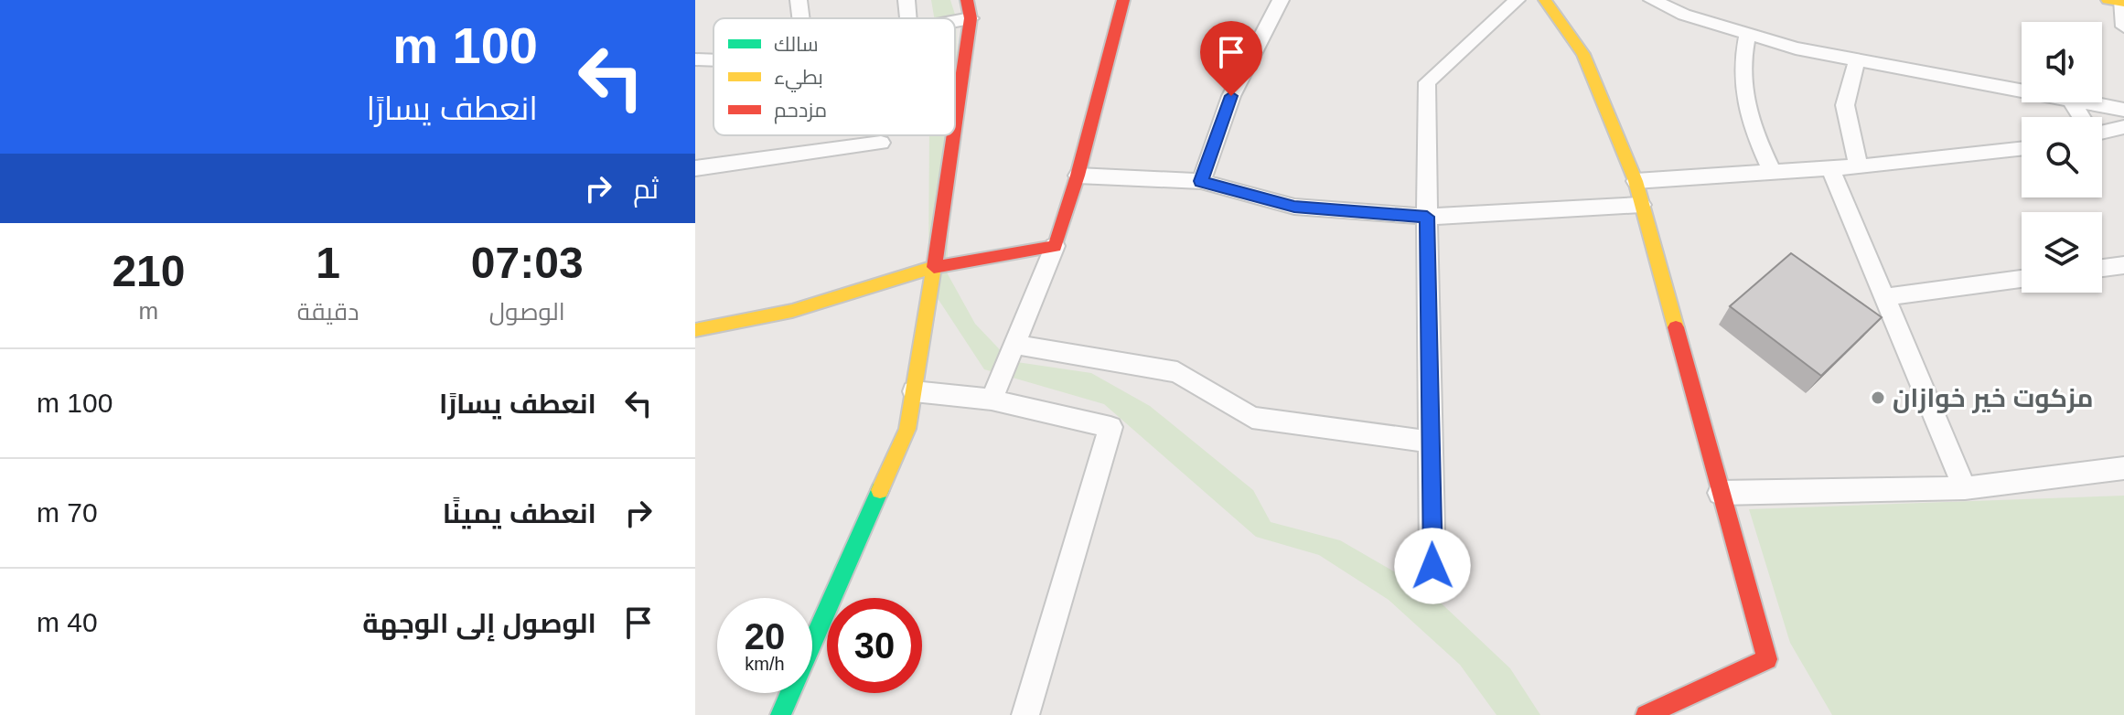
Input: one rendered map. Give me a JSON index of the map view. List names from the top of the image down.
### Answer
{
  "places": ["مزكوت خير خوازان"],
  "legend": ["سالك", "بطيء", "مزدحم"],
  "page": {
    "turn": ["100 m", "انعطف يسارًا"],
    "then": "ثم",
    "eta": [
      "07:03",
      "الوصول",
      "1",
      "دقيقة",
      "210",
      "m"
    ],
    "list": [
      {
        "name": "انعطف يسارًا",
        "value": "100 m"
      },
      {
        "name": "انعطف يمينًا",
        "value": "70 m"
      },
      {
        "name": "الوصول إلى الوجهة",
        "value": "40 m"
      }
    ],
    "speed": "20 km/h",
    "limit": "30"
  }
}
